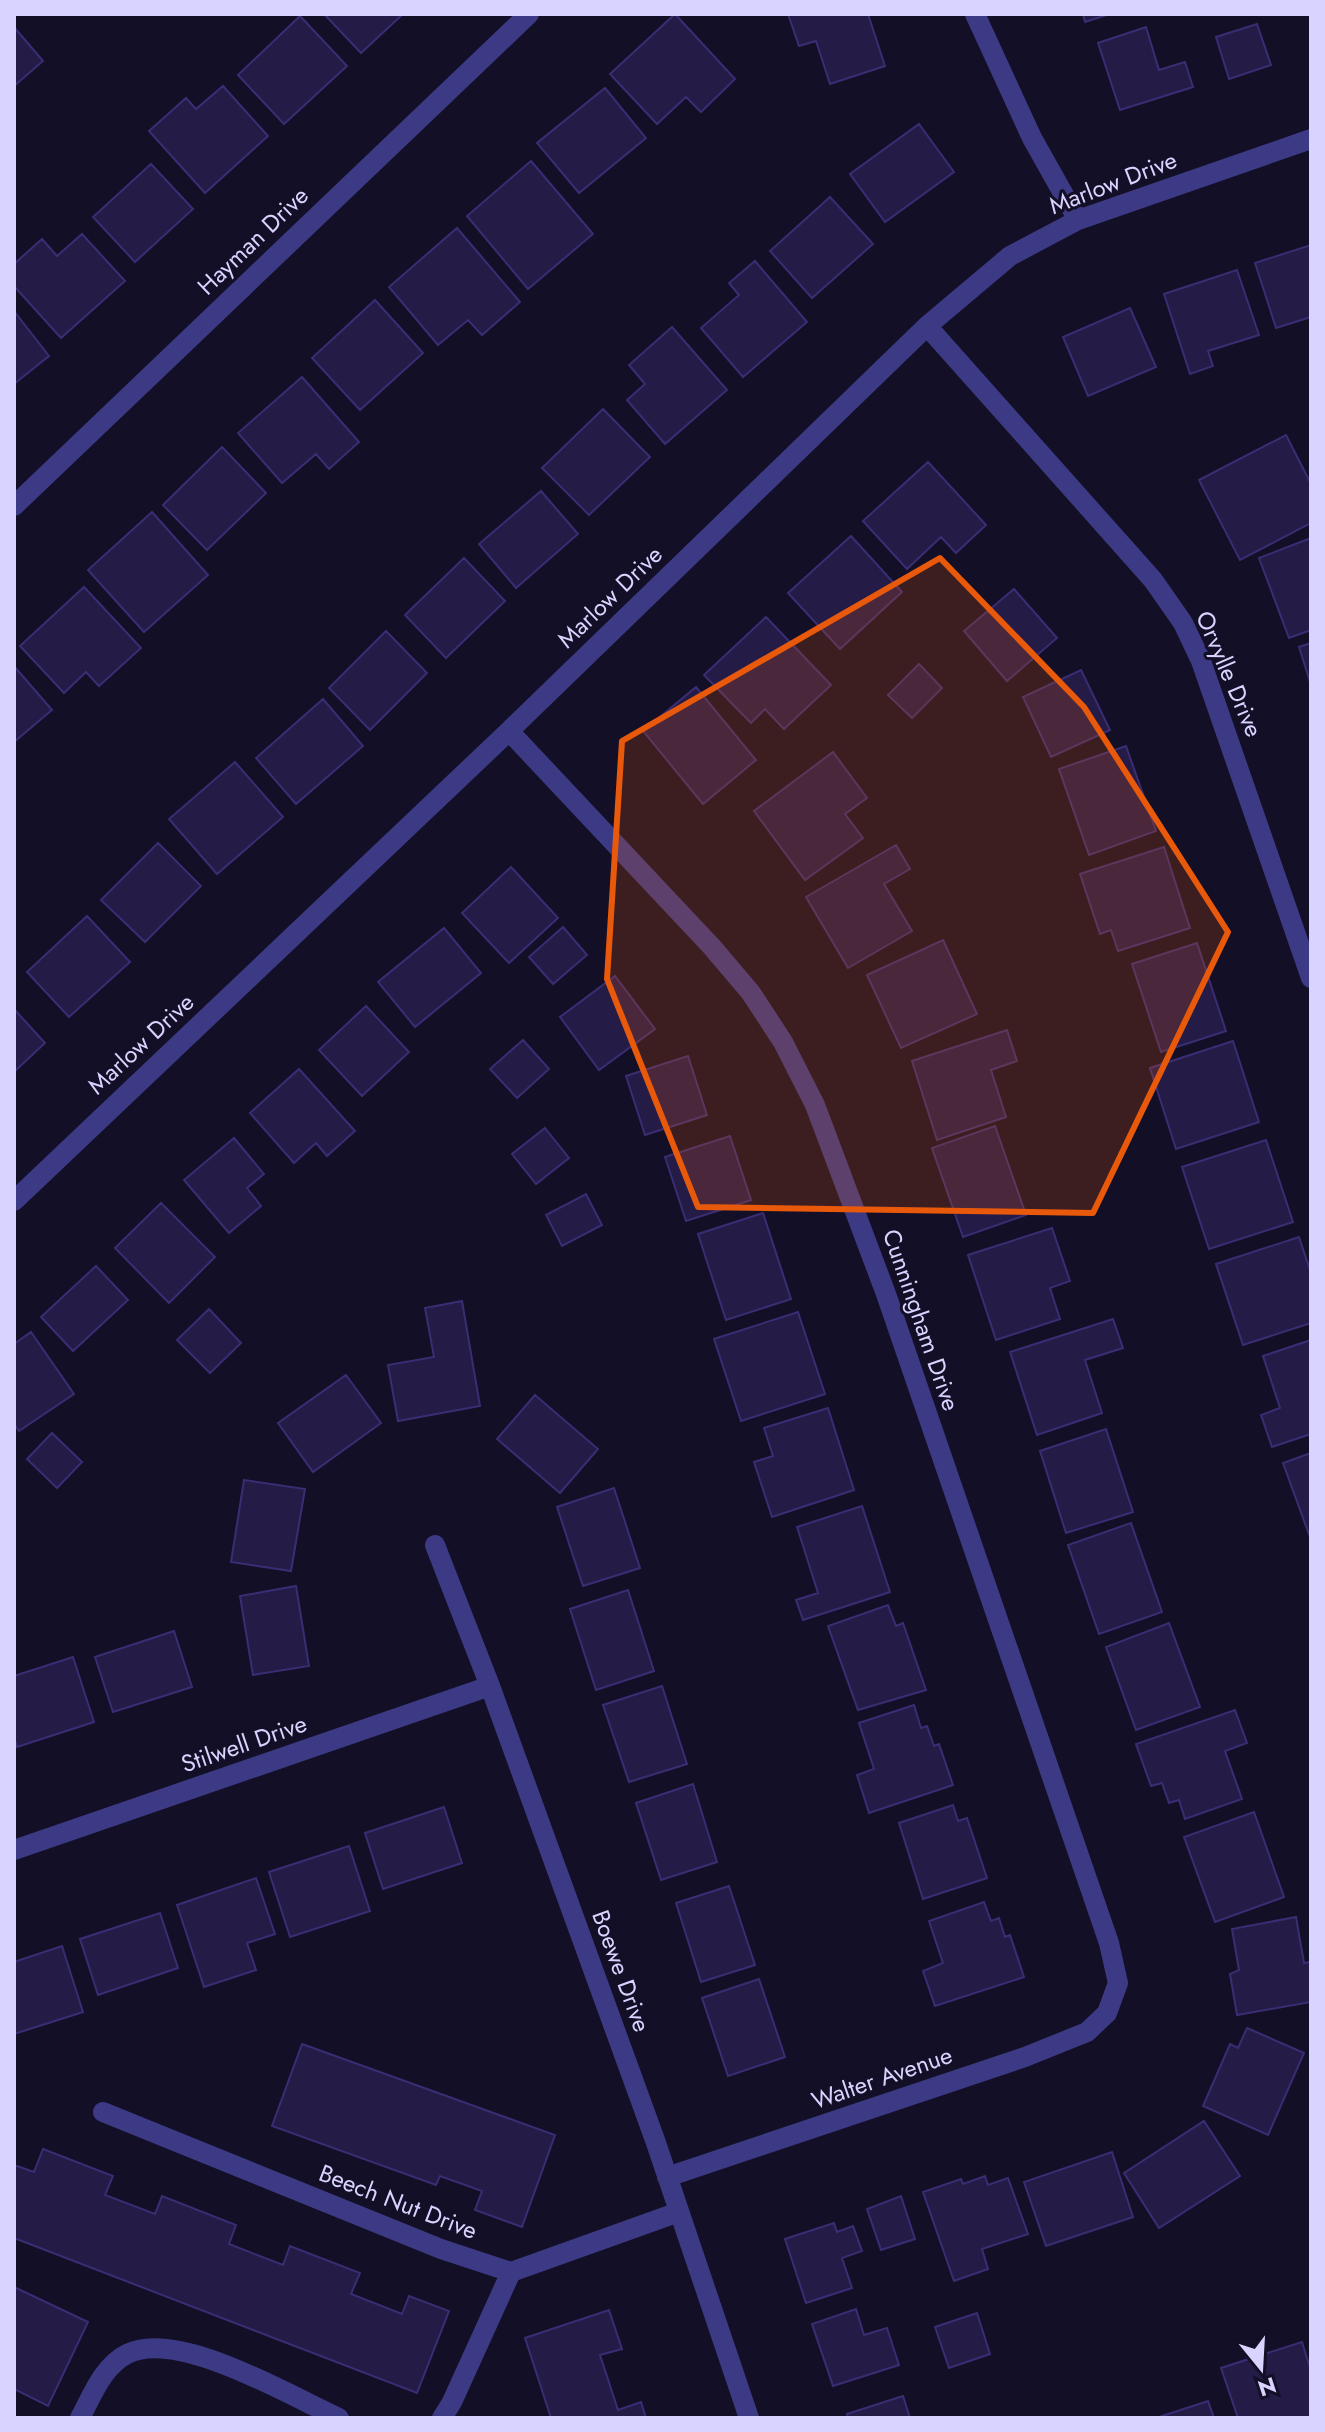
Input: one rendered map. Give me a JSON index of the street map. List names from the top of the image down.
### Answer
{
  "streets": {
    "street": [
      "Marlow Drive",
      "Hayman Drive",
      "Orvylle Drive",
      "Cunningham Drive",
      "Stilwell Drive",
      "Boewe Drive",
      "Walter Avenue",
      "Beech Nut Drive"
    ]
  },
  "crossings": [
    ["Marlow Drive", "Orvylle Drive"],
    ["Marlow Drive", "Cunningham Drive"],
    ["Cunningham Drive", "Walter Avenue"],
    ["Stilwell Drive", "Boewe Drive"],
    ["Boewe Drive", "Walter Avenue"]
  ],
  "north": "bottom"
}
